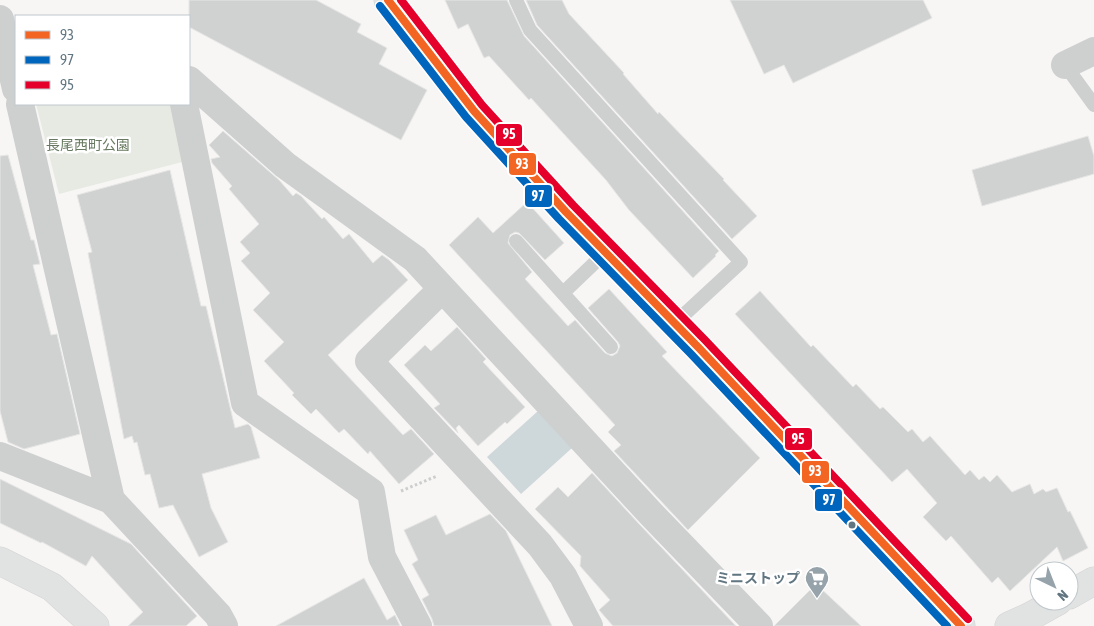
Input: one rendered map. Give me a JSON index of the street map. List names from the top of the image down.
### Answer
{
  "parks": ["長尾西町公園"],
  "places": {
    "supermarket": ["ミニストップ"]
  },
  "lines": ["transit line 93", "transit line 95", "transit line 97"],
  "legend": ["93", "97", "95"],
  "north": "bottom right"
}
